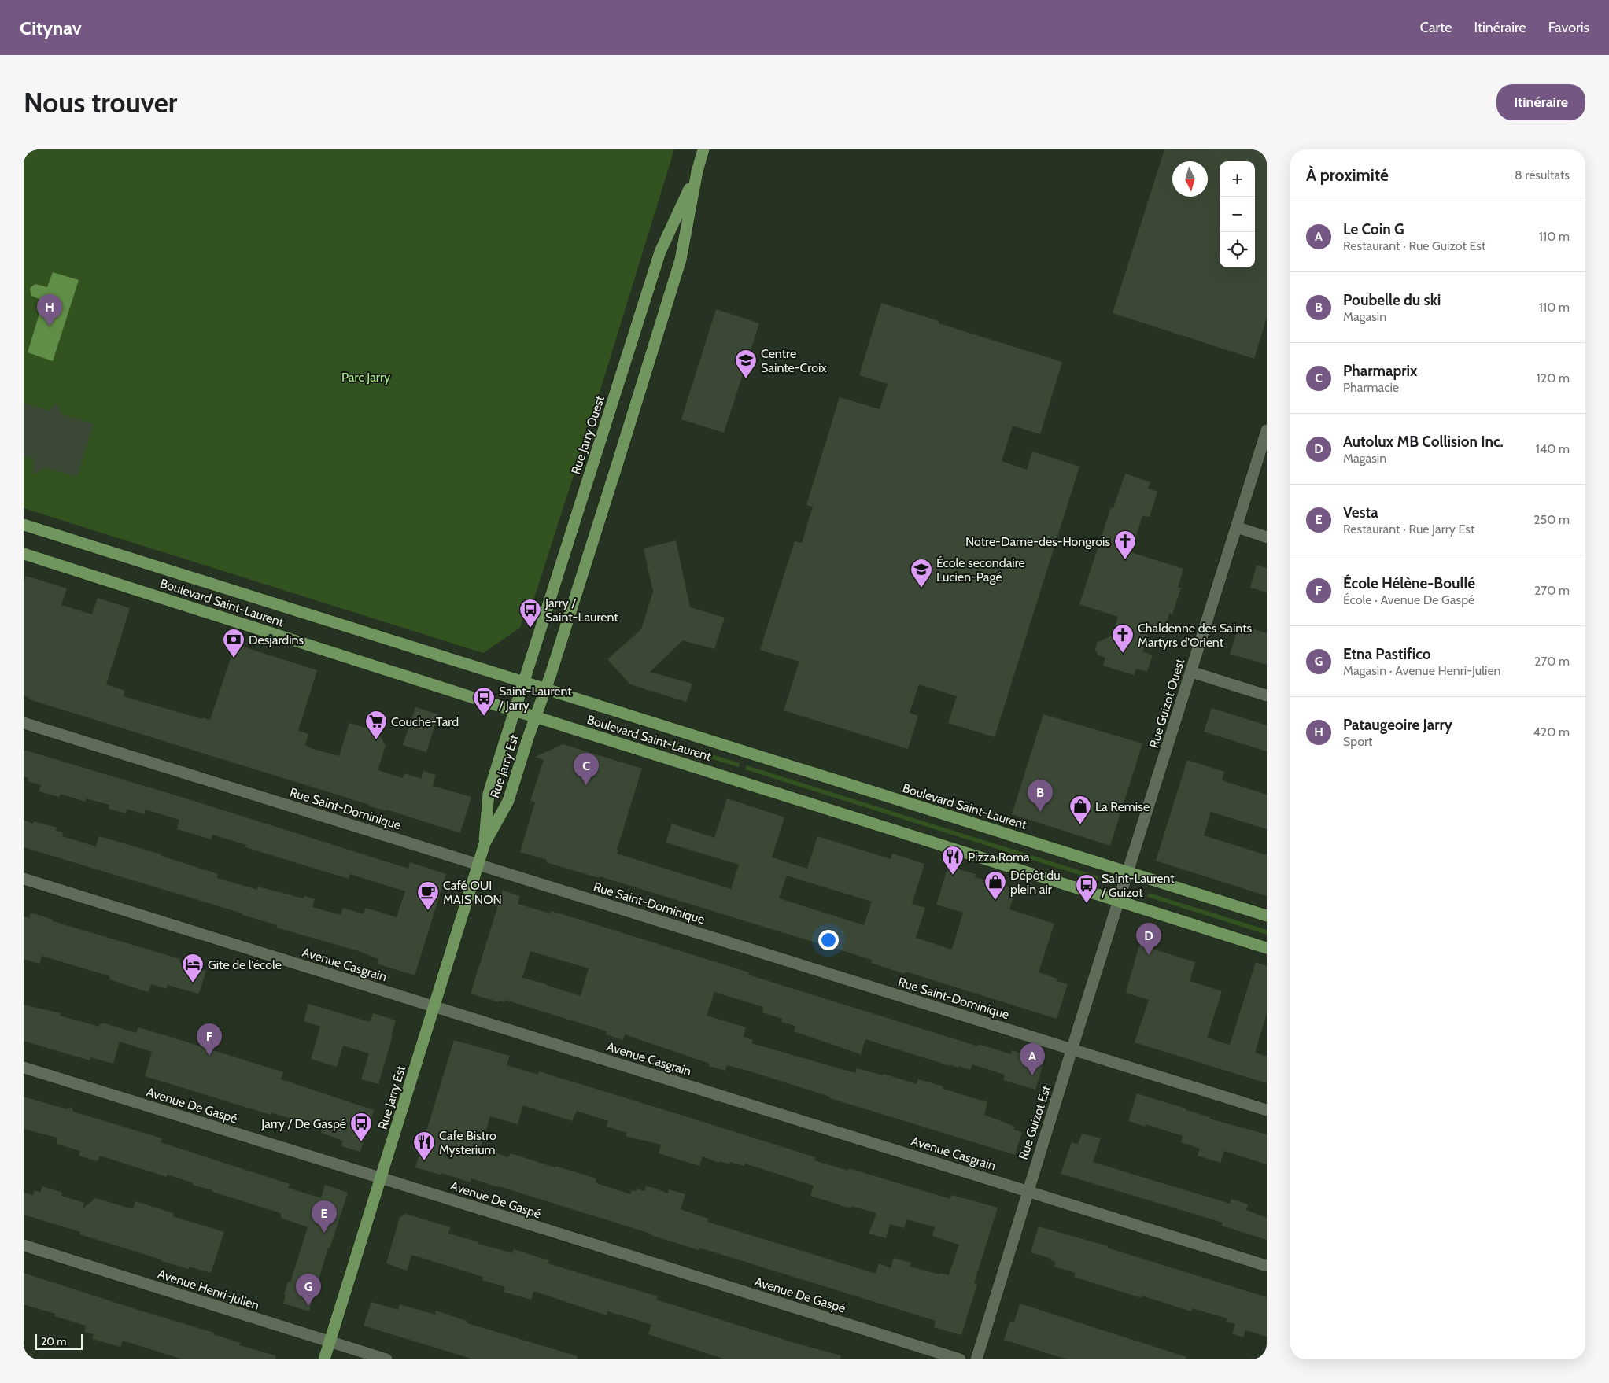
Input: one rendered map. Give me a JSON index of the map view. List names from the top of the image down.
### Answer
{
  "streets": {
    "main road": ["Rue Jarry Ouest", "Boulevard Saint-Laurent", "Rue Jarry Est"],
    "street": [
      "Rue Guizot Ouest",
      "Rue Saint-Dominique",
      "Avenue Casgrain",
      "Avenue De Gaspé",
      "Rue Guizot Est",
      "Avenue Henri-Julien"
    ]
  },
  "crossings": [
    ["Rue Jarry Ouest", "Boulevard Saint-Laurent"],
    ["Rue Jarry Ouest", "Rue Jarry Est"],
    ["Boulevard Saint-Laurent", "Rue Guizot Ouest"],
    ["Boulevard Saint-Laurent", "Rue Jarry Est"],
    ["Boulevard Saint-Laurent", "Rue Guizot Est"],
    ["Rue Guizot Ouest", "Rue Guizot Est"],
    ["Rue Jarry Est", "Rue Saint-Dominique"],
    ["Rue Jarry Est", "Avenue Casgrain"],
    ["Rue Jarry Est", "Avenue De Gaspé"],
    ["Rue Jarry Est", "Avenue Henri-Julien"],
    ["Rue Saint-Dominique", "Rue Guizot Est"],
    ["Avenue Casgrain", "Rue Guizot Est"]
  ],
  "parks": ["Parc Jarry"],
  "places": {
    "school or university": ["Centre Sainte-Croix", "École secondaire Lucien-Pagé"],
    "church": ["Notre-Dame-des-Hongrois", "Chaldenne des Saints Martyrs d'Orient"],
    "bus stop": [
      "Jarry / Saint-Laurent",
      "Saint-Laurent / Jarry",
      "Saint-Laurent / Guizot",
      "Jarry / De Gaspé"
    ],
    "bank": ["Desjardins"],
    "supermarket": ["Couche-Tard"],
    "shop": ["La Remise", "Dépôt du plein air"],
    "restaurant": ["Pizza Roma", "Cafe Bistro Mysterium"],
    "cafe": ["Café OUI MAIS NON"],
    "hotel": ["Gite de l'école"]
  },
  "scale_bar": "20 m",
  "north": "bottom",
  "page": {
    "header": "Citynav",
    "nav": ["Carte", "Itinéraire", "Favoris"],
    "buttons": "Itinéraire",
    "title": "Nous trouver",
    "heading": ["À proximité", "8 résultats"],
    "map_buttons": ["+", "−"],
    "list": [
      {
        "mark": "A",
        "name": "Le Coin G",
        "note": "Restaurant · Rue Guizot Est",
        "value": "110 m"
      },
      {
        "mark": "B",
        "name": "Poubelle du ski",
        "note": "Magasin",
        "value": "110 m"
      },
      {
        "mark": "C",
        "name": "Pharmaprix",
        "note": "Pharmacie",
        "value": "120 m"
      },
      {
        "mark": "D",
        "name": "Autolux MB Collision Inc.",
        "note": "Magasin",
        "value": "140 m"
      },
      {
        "mark": "E",
        "name": "Vesta",
        "note": "Restaurant · Rue Jarry Est",
        "value": "250 m"
      },
      {
        "mark": "F",
        "name": "École Hélène-Boullé",
        "note": "École · Avenue De Gaspé",
        "value": "270 m"
      },
      {
        "mark": "G",
        "name": "Etna Pastifico",
        "note": "Magasin · Avenue Henri-Julien",
        "value": "270 m"
      },
      {
        "mark": "H",
        "name": "Pataugeoire Jarry",
        "note": "Sport",
        "value": "420 m"
      }
    ],
    "pins": [
      "H",
      "C",
      "B",
      "D",
      "F",
      "A",
      "E",
      "G"
    ],
    "scale": "20 m"
  }
}
